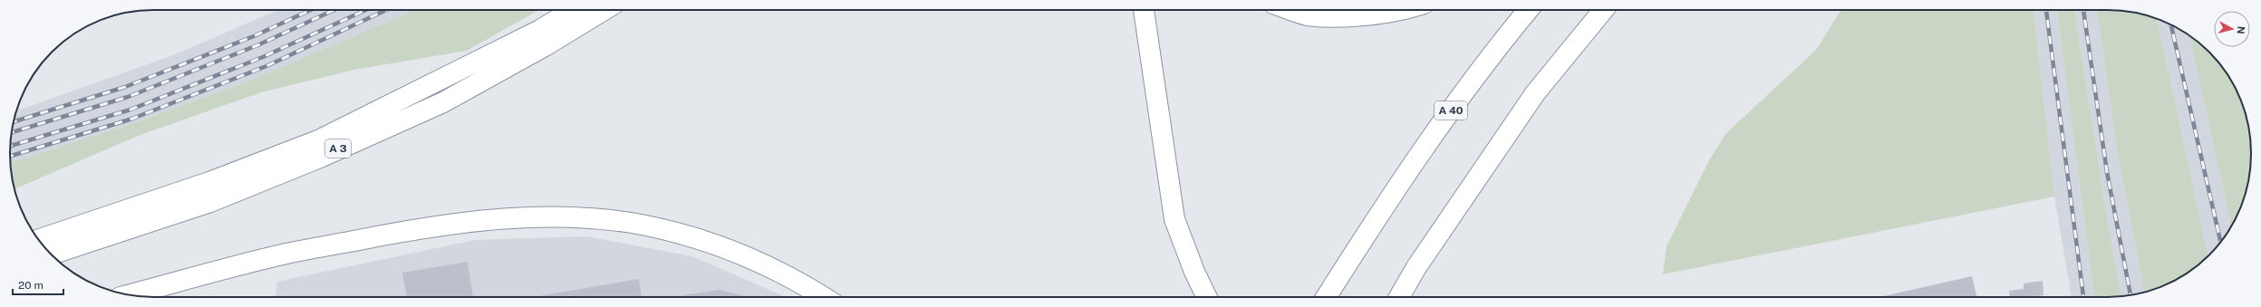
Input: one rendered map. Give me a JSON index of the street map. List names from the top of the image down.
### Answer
{
  "streets": {
    "highway": ["A 40", "A 3"]
  },
  "scale_bar": "20 m",
  "north": "right"
}
